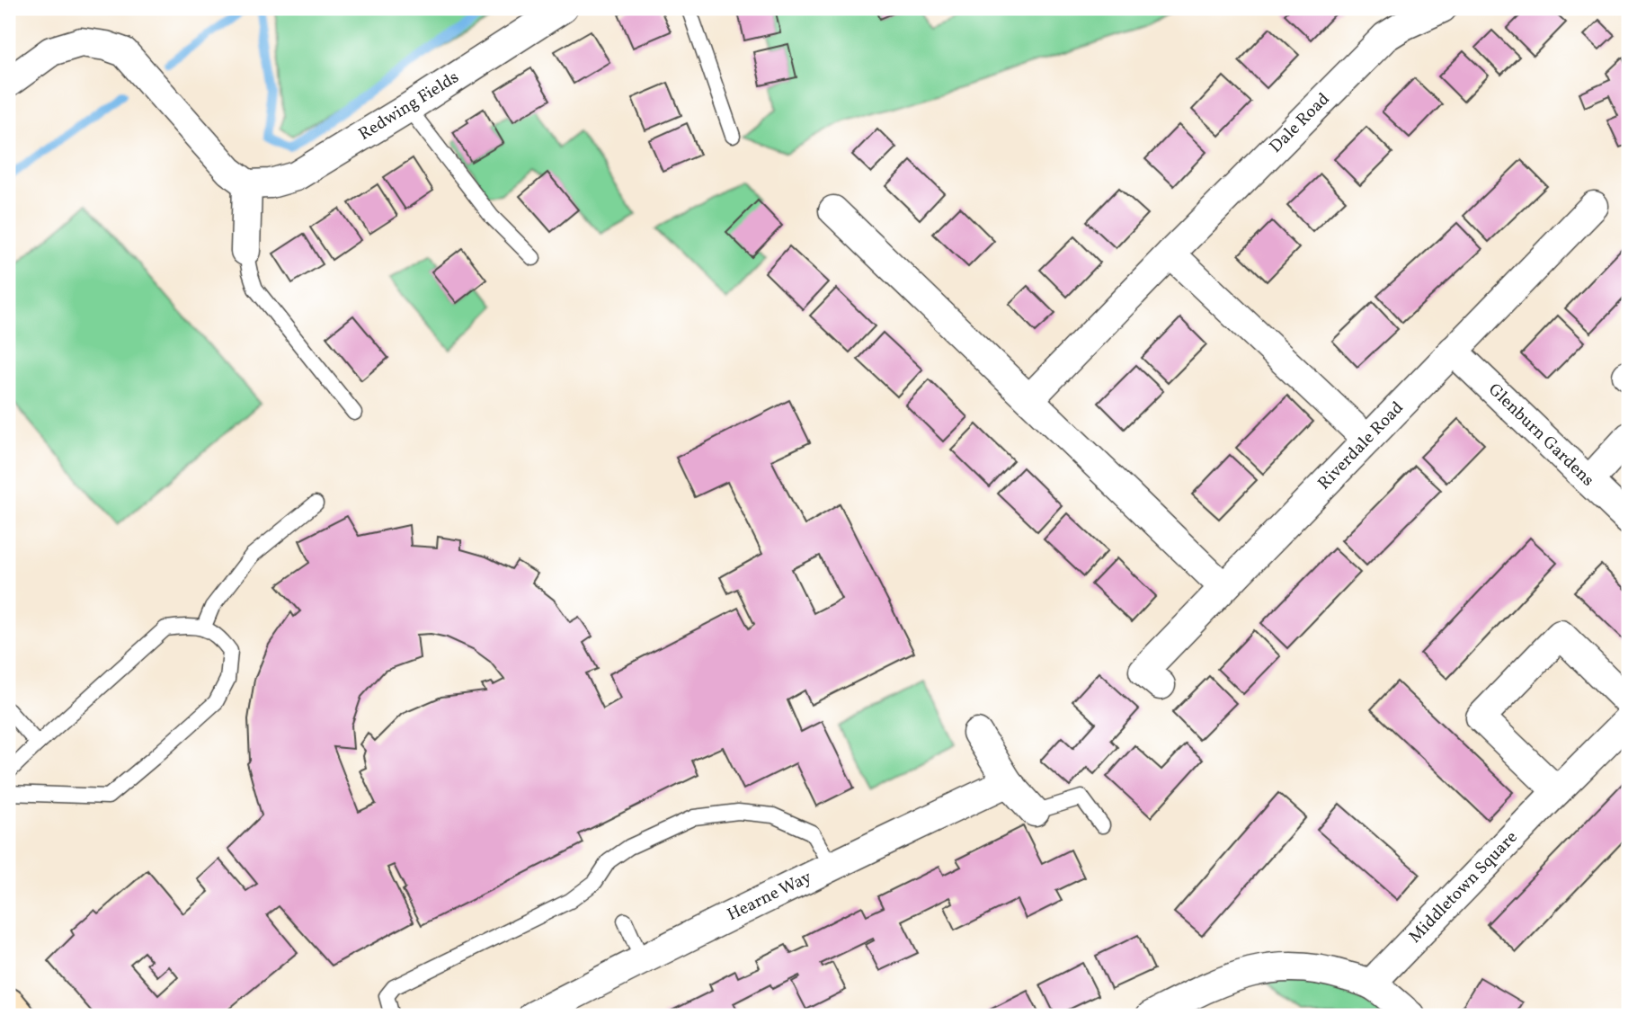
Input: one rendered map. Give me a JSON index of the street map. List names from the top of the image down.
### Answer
{
  "streets": {
    "street": [
      "Redwing Fields",
      "Dale Road",
      "Glenburn Gardens",
      "Riverdale Road",
      "Middletown Square",
      "Hearne Way"
    ]
  },
  "crossings": [
    ["Glenburn Gardens", "Riverdale Road"]
  ]
}
